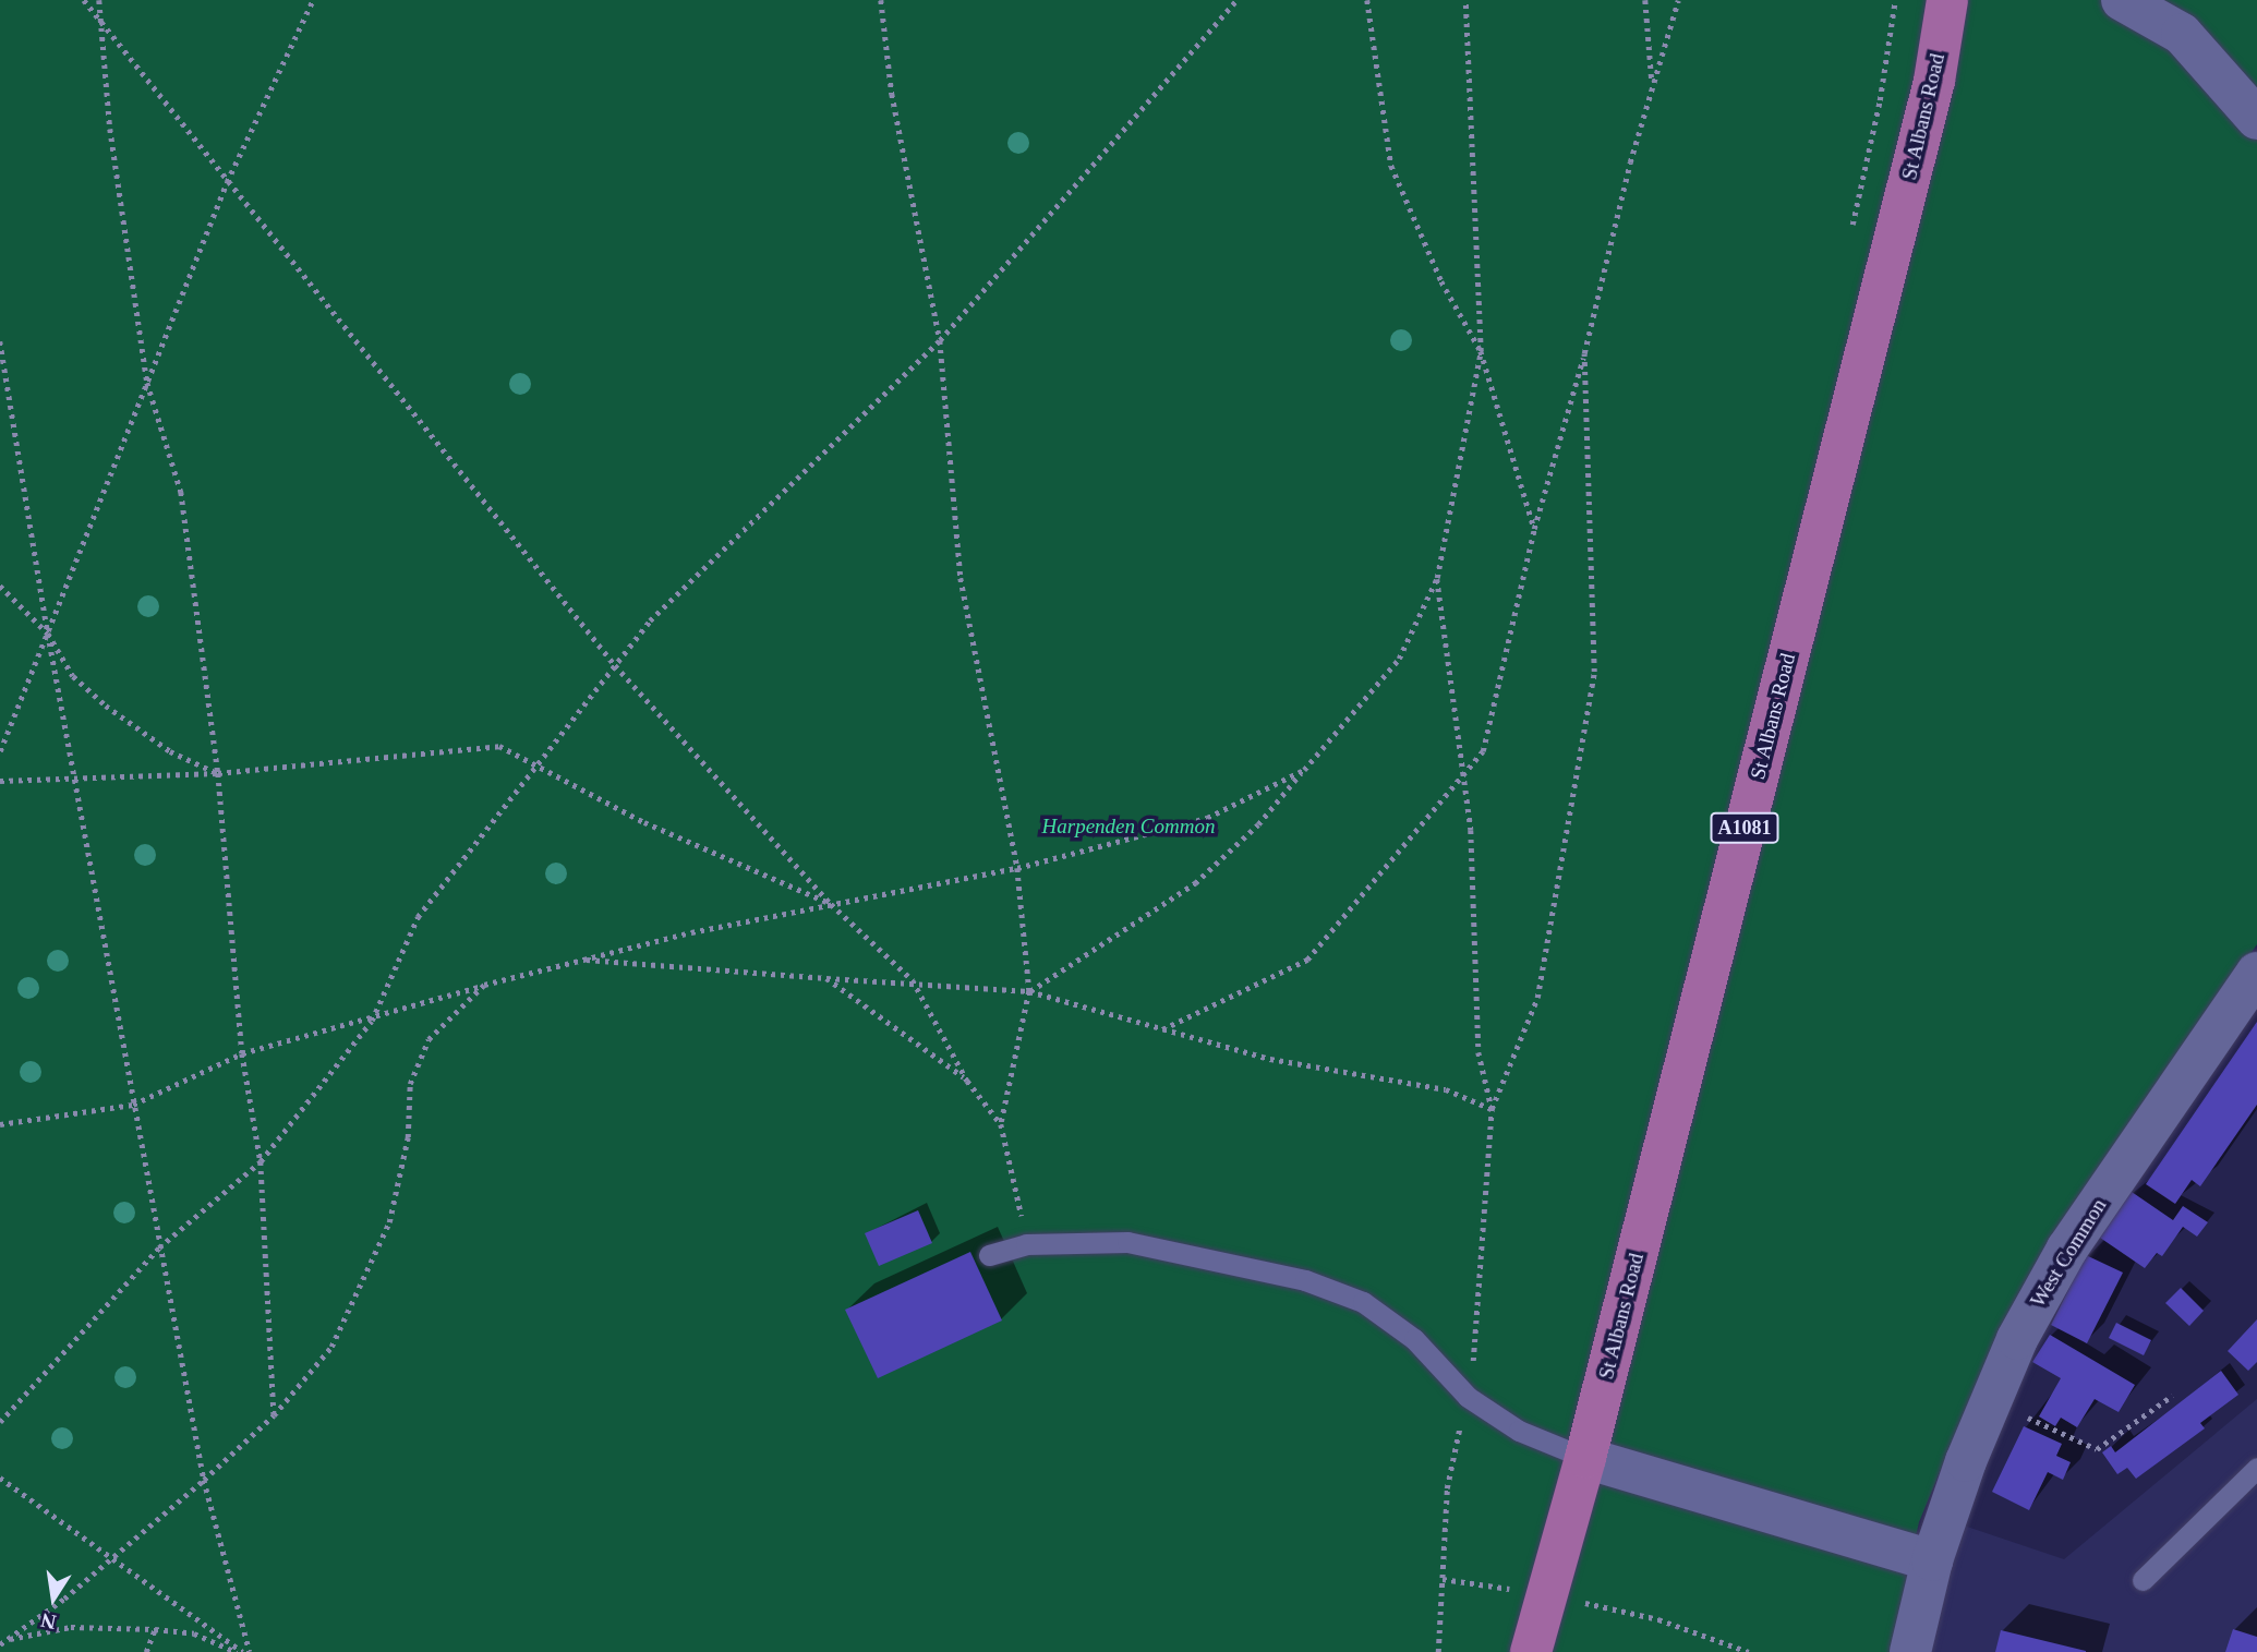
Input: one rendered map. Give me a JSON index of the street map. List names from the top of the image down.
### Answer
{
  "streets": {
    "main road": ["St Albans Road", "A1081"],
    "street": ["West Common"]
  },
  "parks": ["Harpenden Common"],
  "north": "bottom"
}
